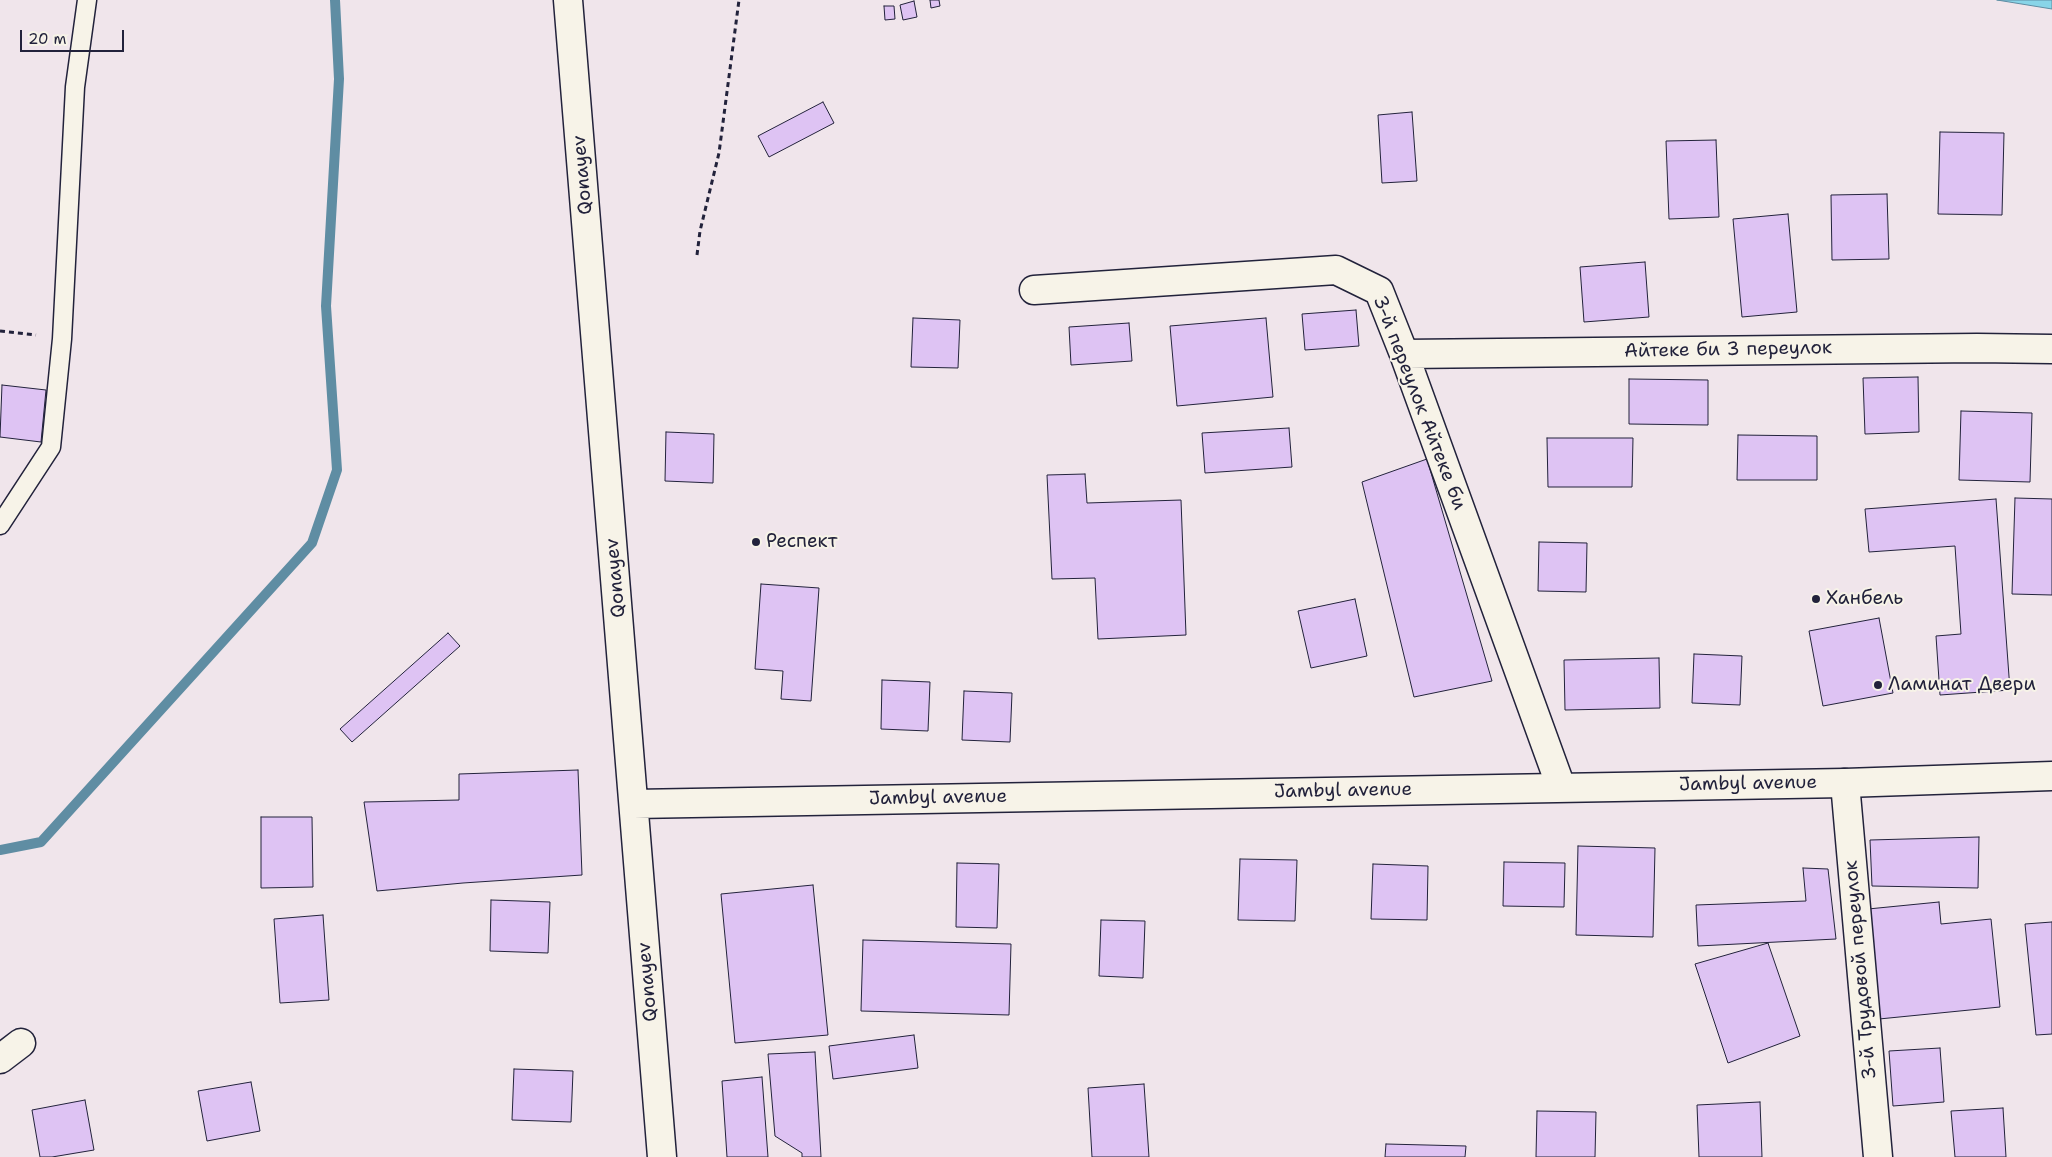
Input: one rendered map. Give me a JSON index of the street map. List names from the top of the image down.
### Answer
{
  "streets": {
    "main road": [
      "Qonayev",
      "Айтеке би 3 переулок",
      "3-й переулок Айтеке би",
      "Jambyl avenue",
      "3-й Трудовой переулок"
    ]
  },
  "crossings": [
    ["Qonayev", "Jambyl avenue"],
    ["Айтеке би 3 переулок", "3-й переулок Айтеке би"],
    ["3-й переулок Айтеке би", "Jambyl avenue"],
    ["Jambyl avenue", "3-й Трудовой переулок"]
  ],
  "places": ["Респект", "Ханбель", "Ламинат Двери"],
  "scale_bar": "20 m"
}
